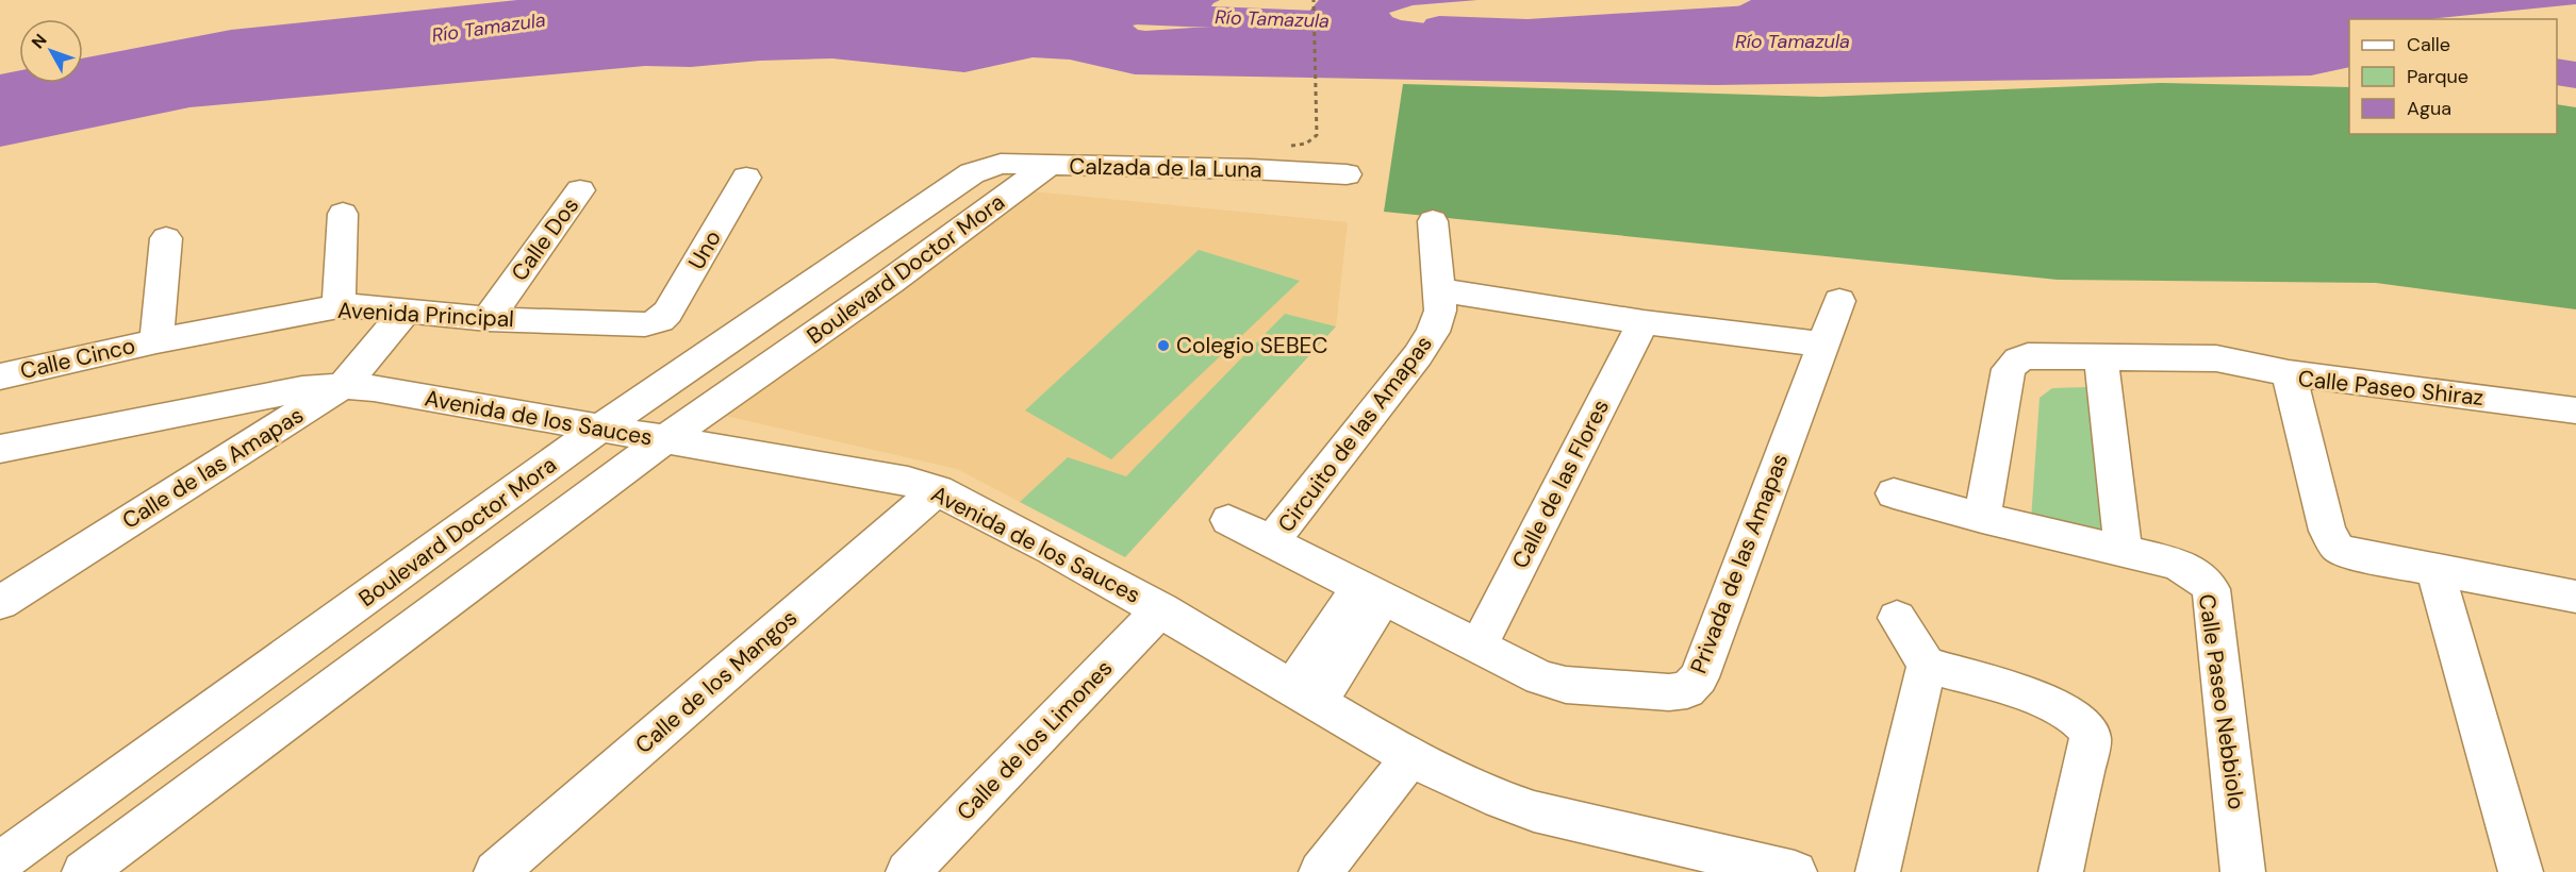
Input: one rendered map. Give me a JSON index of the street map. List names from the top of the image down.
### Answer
{
  "streets": {
    "street": [
      "Calzada de la Luna",
      "Calle Dos",
      "Uno",
      "Boulevard Doctor Mora",
      "Avenida Principal",
      "Calle Cinco",
      "Calle Paseo Shiraz",
      "Avenida de los Sauces",
      "Circuito de las Amapas",
      "Calle de las Amapas",
      "Calle de las Flores",
      "Privada de las Amapas",
      "Calle de los Mangos",
      "Calle Paseo Nebbiolo",
      "Calle de los Limones"
    ]
  },
  "crossings": [
    ["Calzada de la Luna", "Boulevard Doctor Mora"],
    ["Calle Dos", "Avenida Principal"],
    ["Uno", "Avenida Principal"],
    ["Boulevard Doctor Mora", "Avenida de los Sauces"],
    ["Avenida Principal", "Calle Cinco"],
    ["Avenida Principal", "Calle de las Amapas"],
    ["Avenida de los Sauces", "Calle de las Amapas"],
    ["Avenida de los Sauces", "Calle de los Mangos"],
    ["Avenida de los Sauces", "Calle de los Limones"],
    ["Circuito de las Amapas", "Calle de las Flores"],
    ["Circuito de las Amapas", "Privada de las Amapas"],
    ["Calle de las Flores", "Privada de las Amapas"]
  ],
  "water": ["Río Tamazula"],
  "places": ["Colegio SEBEC"],
  "legend": ["Calle", "Parque", "Agua"],
  "north": "top left"
}
